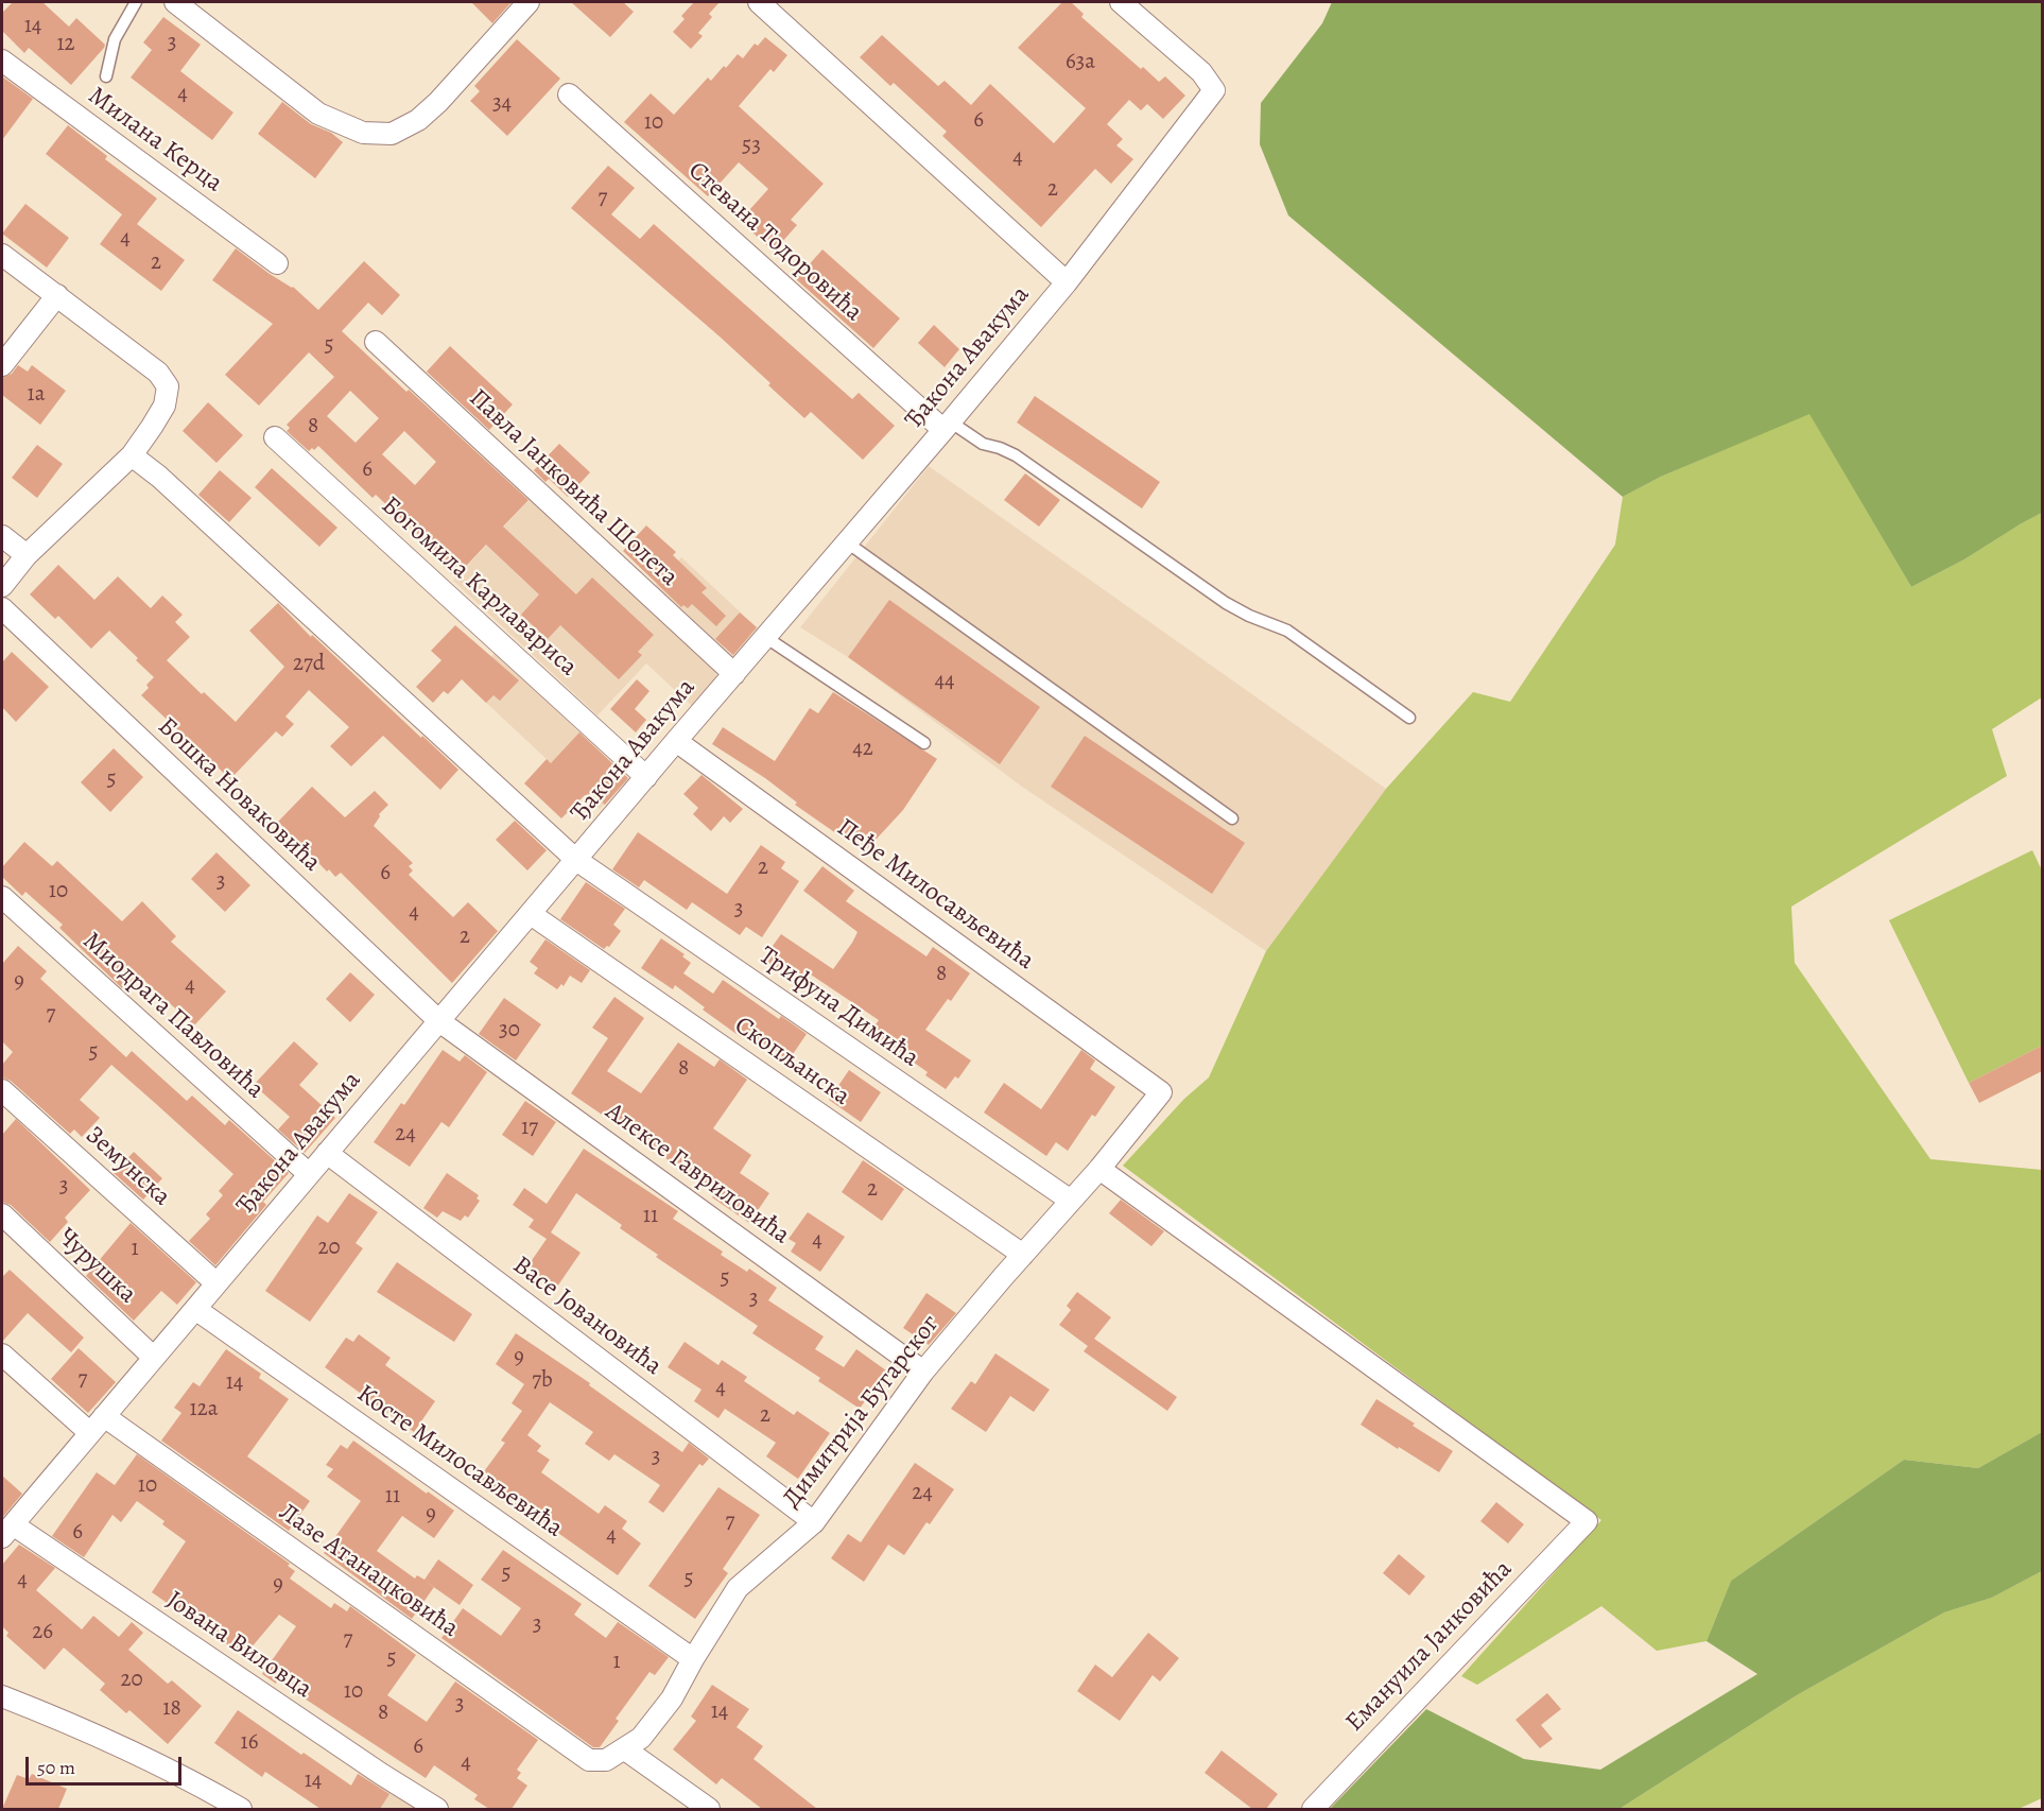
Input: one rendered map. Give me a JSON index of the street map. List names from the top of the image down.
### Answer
{
  "streets": {
    "street": [
      "Милана Керца",
      "Стевана Тодоровића",
      "Ђакона Авакума",
      "Павла Јанковића Шолета",
      "Богомила Карлавариса",
      "Бошка Новаковића",
      "Пеђе Милосављевића",
      "Трифуна Димића",
      "Миодрага Павловића",
      "Скопљанска",
      "Земунска",
      "Алексе Гавриловића",
      "Чурушка",
      "Васе Јовановића",
      "Димитрија Бугарског",
      "Косте Милосављевића",
      "Лазе Атанацковића",
      "Јована Виловца",
      "Емануила Јанковића"
    ]
  },
  "crossings": [
    ["Стевана Тодоровића", "Ђакона Авакума"],
    ["Ђакона Авакума", "Павла Јанковића Шолета"],
    ["Ђакона Авакума", "Богомила Карлавариса"],
    ["Ђакона Авакума", "Бошка Новаковића"],
    ["Ђакона Авакума", "Пеђе Милосављевића"],
    ["Ђакона Авакума", "Трифуна Димића"],
    ["Ђакона Авакума", "Миодрага Павловића"],
    ["Ђакона Авакума", "Скопљанска"],
    ["Ђакона Авакума", "Земунска"],
    ["Ђакона Авакума", "Алексе Гавриловића"],
    ["Ђакона Авакума", "Чурушка"],
    ["Ђакона Авакума", "Васе Јовановића"],
    ["Ђакона Авакума", "Косте Милосављевића"],
    ["Ђакона Авакума", "Лазе Атанацковића"],
    ["Ђакона Авакума", "Јована Виловца"],
    ["Бошка Новаковића", "Алексе Гавриловића"],
    ["Пеђе Милосављевића", "Димитрија Бугарског"],
    ["Трифуна Димића", "Димитрија Бугарског"],
    ["Скопљанска", "Димитрија Бугарског"],
    ["Алексе Гавриловића", "Димитрија Бугарског"],
    ["Васе Јовановића", "Димитрија Бугарског"],
    ["Димитрија Бугарског", "Косте Милосављевића"],
    ["Димитрија Бугарског", "Лазе Атанацковића"],
    ["Димитрија Бугарског", "Емануила Јанковића"]
  ],
  "house_numbers": [
    "14",
    "3",
    "12",
    "63a",
    "4",
    "34",
    "6",
    "10",
    "53",
    "4",
    "2",
    "7",
    "4",
    "2",
    "5",
    "1a",
    "8",
    "6",
    "27d",
    "44",
    "42",
    "5",
    "2",
    "6",
    "3",
    "10",
    "3",
    "4",
    "2",
    "8",
    "9",
    "4",
    "7",
    "30",
    "5",
    "8",
    "17",
    "24",
    "3",
    "2",
    "11",
    "4",
    "20",
    "1",
    "5",
    "3",
    "9",
    "7",
    "7b",
    "14",
    "4",
    "12a",
    "2",
    "3",
    "10",
    "24",
    "11",
    "9",
    "7",
    "6",
    "4",
    "5",
    "5",
    "4",
    "9",
    "3",
    "26",
    "7",
    "5",
    "1",
    "20",
    "10",
    "3",
    "18",
    "14",
    "8",
    "16",
    "6",
    "4",
    "14"
  ],
  "scale_bar": "50 m"
}
